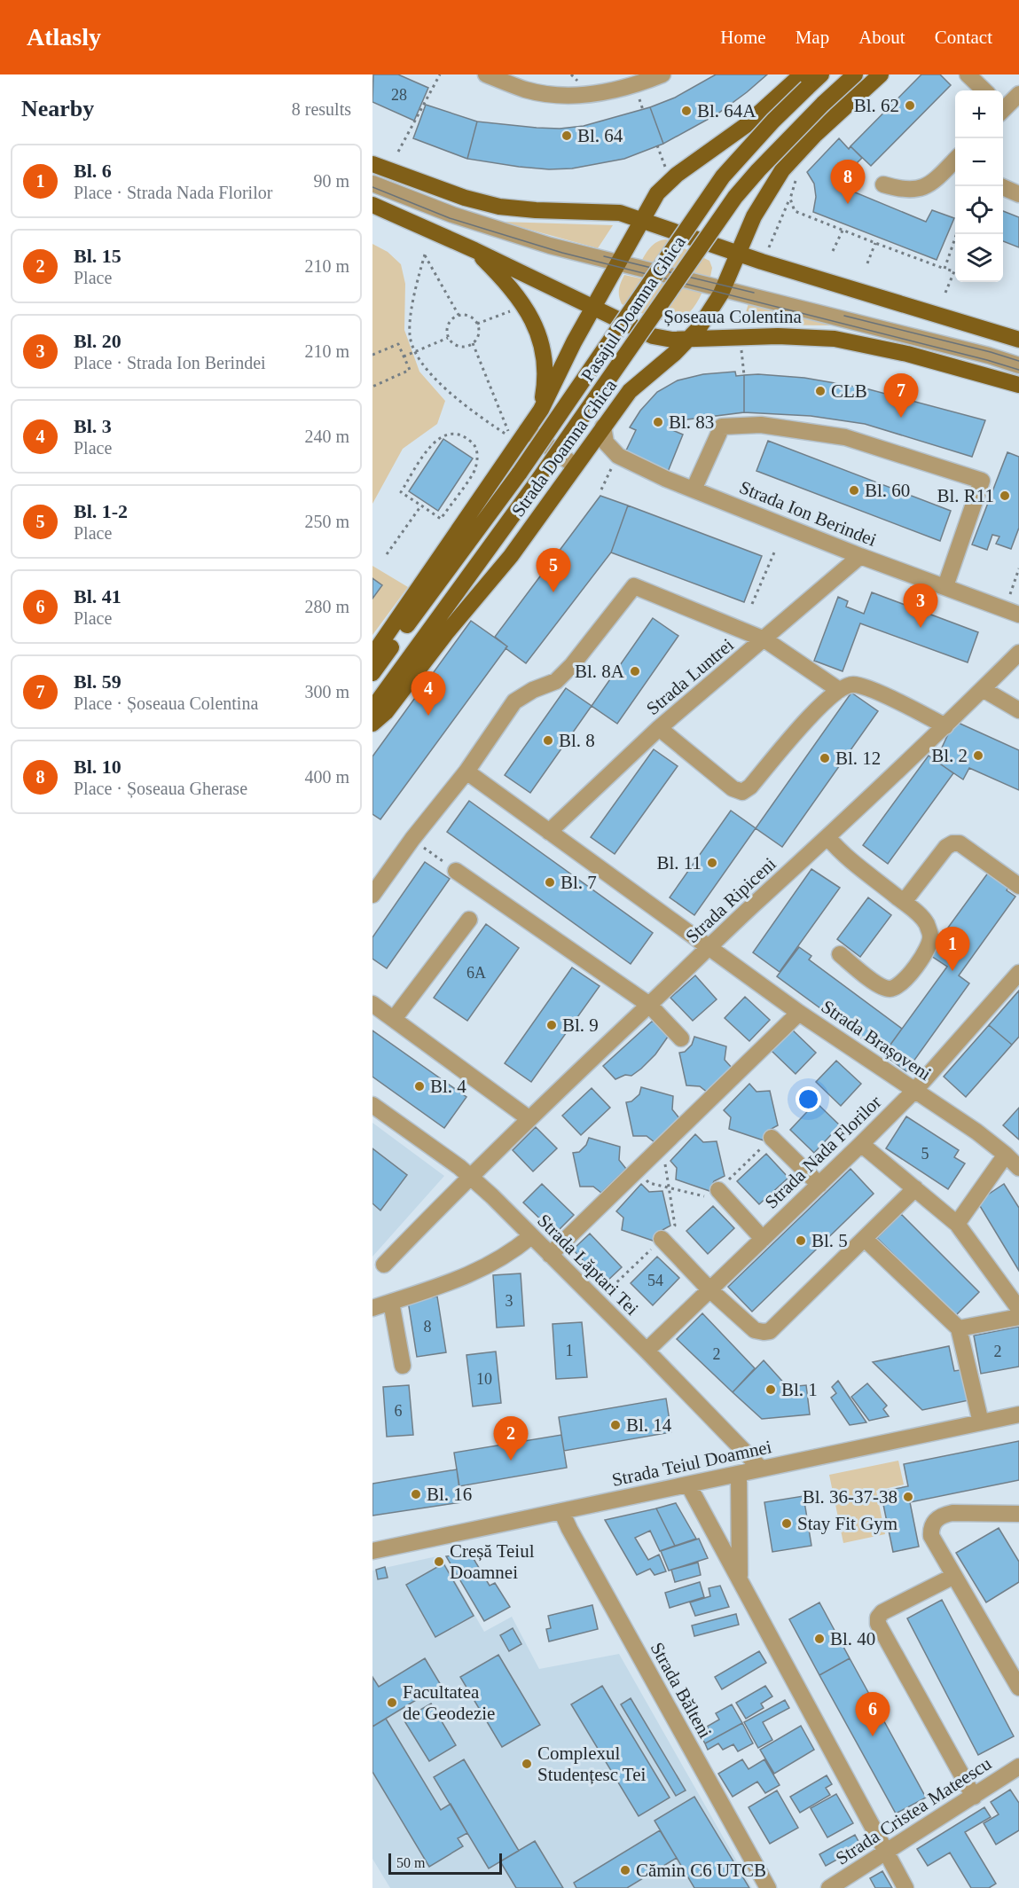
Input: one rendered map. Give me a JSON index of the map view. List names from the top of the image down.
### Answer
{
  "streets": {
    "main road": ["Pasajul Doamna Ghica", "Șoseaua Colentina", "Strada Doamna Ghica"],
    "street": [
      "Strada Ion Berindei",
      "Strada Luntrei",
      "Strada Ripiceni",
      "Strada Brașoveni",
      "Strada Nada Florilor",
      "Strada Lăptari Tei",
      "Strada Teiul Doamnei",
      "Strada Bălteni",
      "Strada Cristea Mateescu"
    ]
  },
  "crossings": [
    ["Pasajul Doamna Ghica", "Strada Doamna Ghica"],
    ["Șoseaua Colentina", "Strada Doamna Ghica"],
    ["Strada Ion Berindei", "Strada Luntrei"],
    ["Strada Ripiceni", "Strada Brașoveni"],
    ["Strada Ripiceni", "Strada Lăptari Tei"],
    ["Strada Brașoveni", "Strada Nada Florilor"],
    ["Strada Nada Florilor", "Strada Lăptari Tei"],
    ["Strada Lăptari Tei", "Strada Teiul Doamnei"],
    ["Strada Teiul Doamnei", "Strada Bălteni"]
  ],
  "places": [
    "Bl. 62",
    "Bl. 64A",
    "Bl. 64",
    "CLB",
    "Bl. 83",
    "Bl. 60",
    "Bl. R11",
    "Bl. 8A",
    "Bl. 8",
    "Bl. 2",
    "Bl. 12",
    "Bl. 11",
    "Bl. 7",
    "Bl. 9",
    "Bl. 4",
    "Bl. 5",
    "Bl. 1",
    "Bl. 14",
    "Bl. 16",
    "Bl. 36-37-38",
    "Stay Fit Gym",
    "Creșă Teiul Doamnei",
    "Bl. 40",
    "Facultatea de Geodezie",
    "Complexul Studențesc Tei",
    "Cămin C6 UTCB"
  ],
  "house_numbers": [
    "28",
    "6A",
    "5",
    "54",
    "3",
    "8",
    "1",
    "2",
    "2",
    "10",
    "6"
  ],
  "scale_bar": "50 m",
  "page": {
    "header": "Atlasly",
    "nav": [
      "Home",
      "Map",
      "About",
      "Contact"
    ],
    "heading": ["Nearby", "8 results"],
    "map_buttons": ["+", "−"],
    "list": [
      {
        "mark": "1",
        "name": "Bl. 6",
        "note": "Place · Strada Nada Florilor",
        "value": "90 m"
      },
      {
        "mark": "2",
        "name": "Bl. 15",
        "note": "Place",
        "value": "210 m"
      },
      {
        "mark": "3",
        "name": "Bl. 20",
        "note": "Place · Strada Ion Berindei",
        "value": "210 m"
      },
      {
        "mark": "4",
        "name": "Bl. 3",
        "note": "Place",
        "value": "240 m"
      },
      {
        "mark": "5",
        "name": "Bl. 1-2",
        "note": "Place",
        "value": "250 m"
      },
      {
        "mark": "6",
        "name": "Bl. 41",
        "note": "Place",
        "value": "280 m"
      },
      {
        "mark": "7",
        "name": "Bl. 59",
        "note": "Place · Șoseaua Colentina",
        "value": "300 m"
      },
      {
        "mark": "8",
        "name": "Bl. 10",
        "note": "Place · Șoseaua Gherase",
        "value": "400 m"
      }
    ],
    "pins": [
      "8",
      "7",
      "5",
      "3",
      "4",
      "1",
      "2",
      "6"
    ],
    "scale": "50 m"
  }
}
